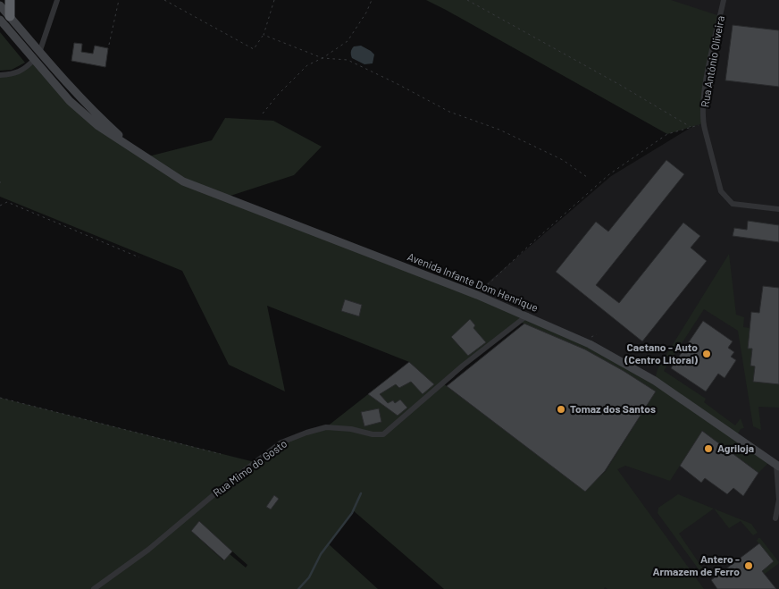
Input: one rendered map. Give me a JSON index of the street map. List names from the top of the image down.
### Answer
{
  "streets": {
    "main road": ["Avenida Infante Dom Henrique"],
    "street": ["Rua António Oliveira", "Rua Mimo do Gosto"]
  },
  "crossings": [
    ["Avenida Infante Dom Henrique", "Rua Mimo do Gosto"]
  ],
  "places": [
    "Caetano - Auto (Centro Litoral)",
    "Tomaz dos Santos",
    "Agriloja",
    "Antero - Armazem de Ferro"
  ]
}
